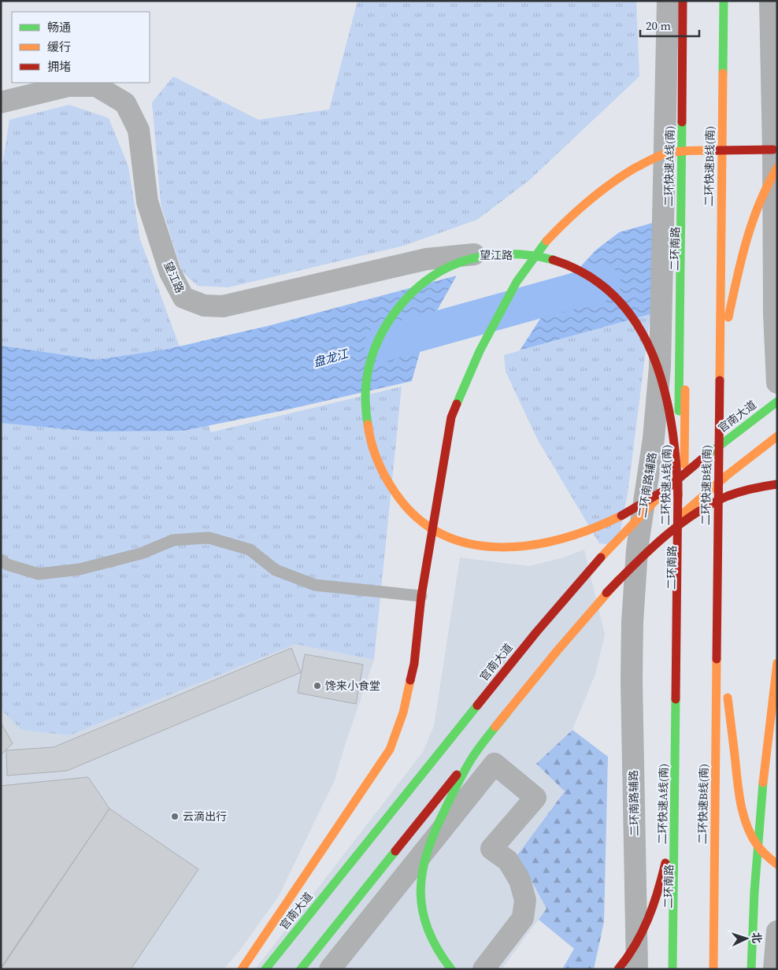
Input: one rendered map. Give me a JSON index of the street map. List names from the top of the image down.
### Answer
{
  "streets": {
    "main road": [
      "二环快速A线(南)",
      "二环快速B线(南)",
      "二环南路",
      "官南大道"
    ],
    "street": ["望江路", "二环南路辅路"]
  },
  "water": ["盘龙江"],
  "places": ["馋来小食堂", "云滴出行"],
  "legend": ["畅通", "缓行", "拥堵"],
  "scale_bar": "20 m",
  "north": "right"
}
